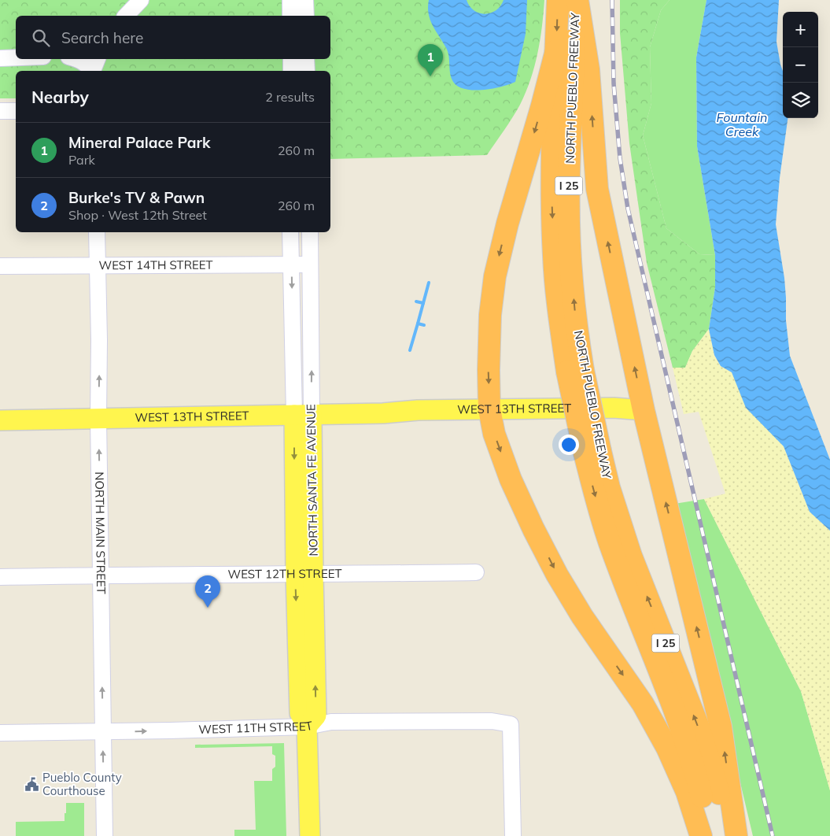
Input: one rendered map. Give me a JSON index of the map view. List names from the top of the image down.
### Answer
{
  "streets": {
    "highway": ["NORTH PUEBLO FREEWAY", "I 25"],
    "main road": ["WEST 13TH STREET", "NORTH SANTA FE AVENUE"],
    "street": [
      "WEST 14TH STREET",
      "NORTH MAIN STREET",
      "WEST 12TH STREET",
      "WEST 11TH STREET"
    ]
  },
  "crossings": [
    ["WEST 14TH STREET", "NORTH SANTA FE AVENUE"],
    ["WEST 14TH STREET", "NORTH MAIN STREET"],
    ["WEST 13TH STREET", "NORTH SANTA FE AVENUE"],
    ["WEST 13TH STREET", "NORTH MAIN STREET"],
    ["NORTH SANTA FE AVENUE", "WEST 12TH STREET"],
    ["NORTH SANTA FE AVENUE", "WEST 11TH STREET"],
    ["NORTH MAIN STREET", "WEST 12TH STREET"],
    ["NORTH MAIN STREET", "WEST 11TH STREET"]
  ],
  "one_way": ["NORTH MAIN STREET"],
  "water": ["Fountain Creek"],
  "places": {
    "public building": ["Pueblo County Courthouse"]
  },
  "page": {
    "map_buttons": ["+", "−"],
    "search": "Search here",
    "pins": ["1", "2"],
    "heading": ["Nearby", "2 results"],
    "list": [
      {
        "mark": "1",
        "name": "Mineral Palace Park",
        "note": "Park",
        "value": "260 m"
      },
      {
        "mark": "2",
        "name": "Burke's TV & Pawn",
        "note": "Shop · West 12th Street",
        "value": "260 m"
      }
    ]
  }
}
